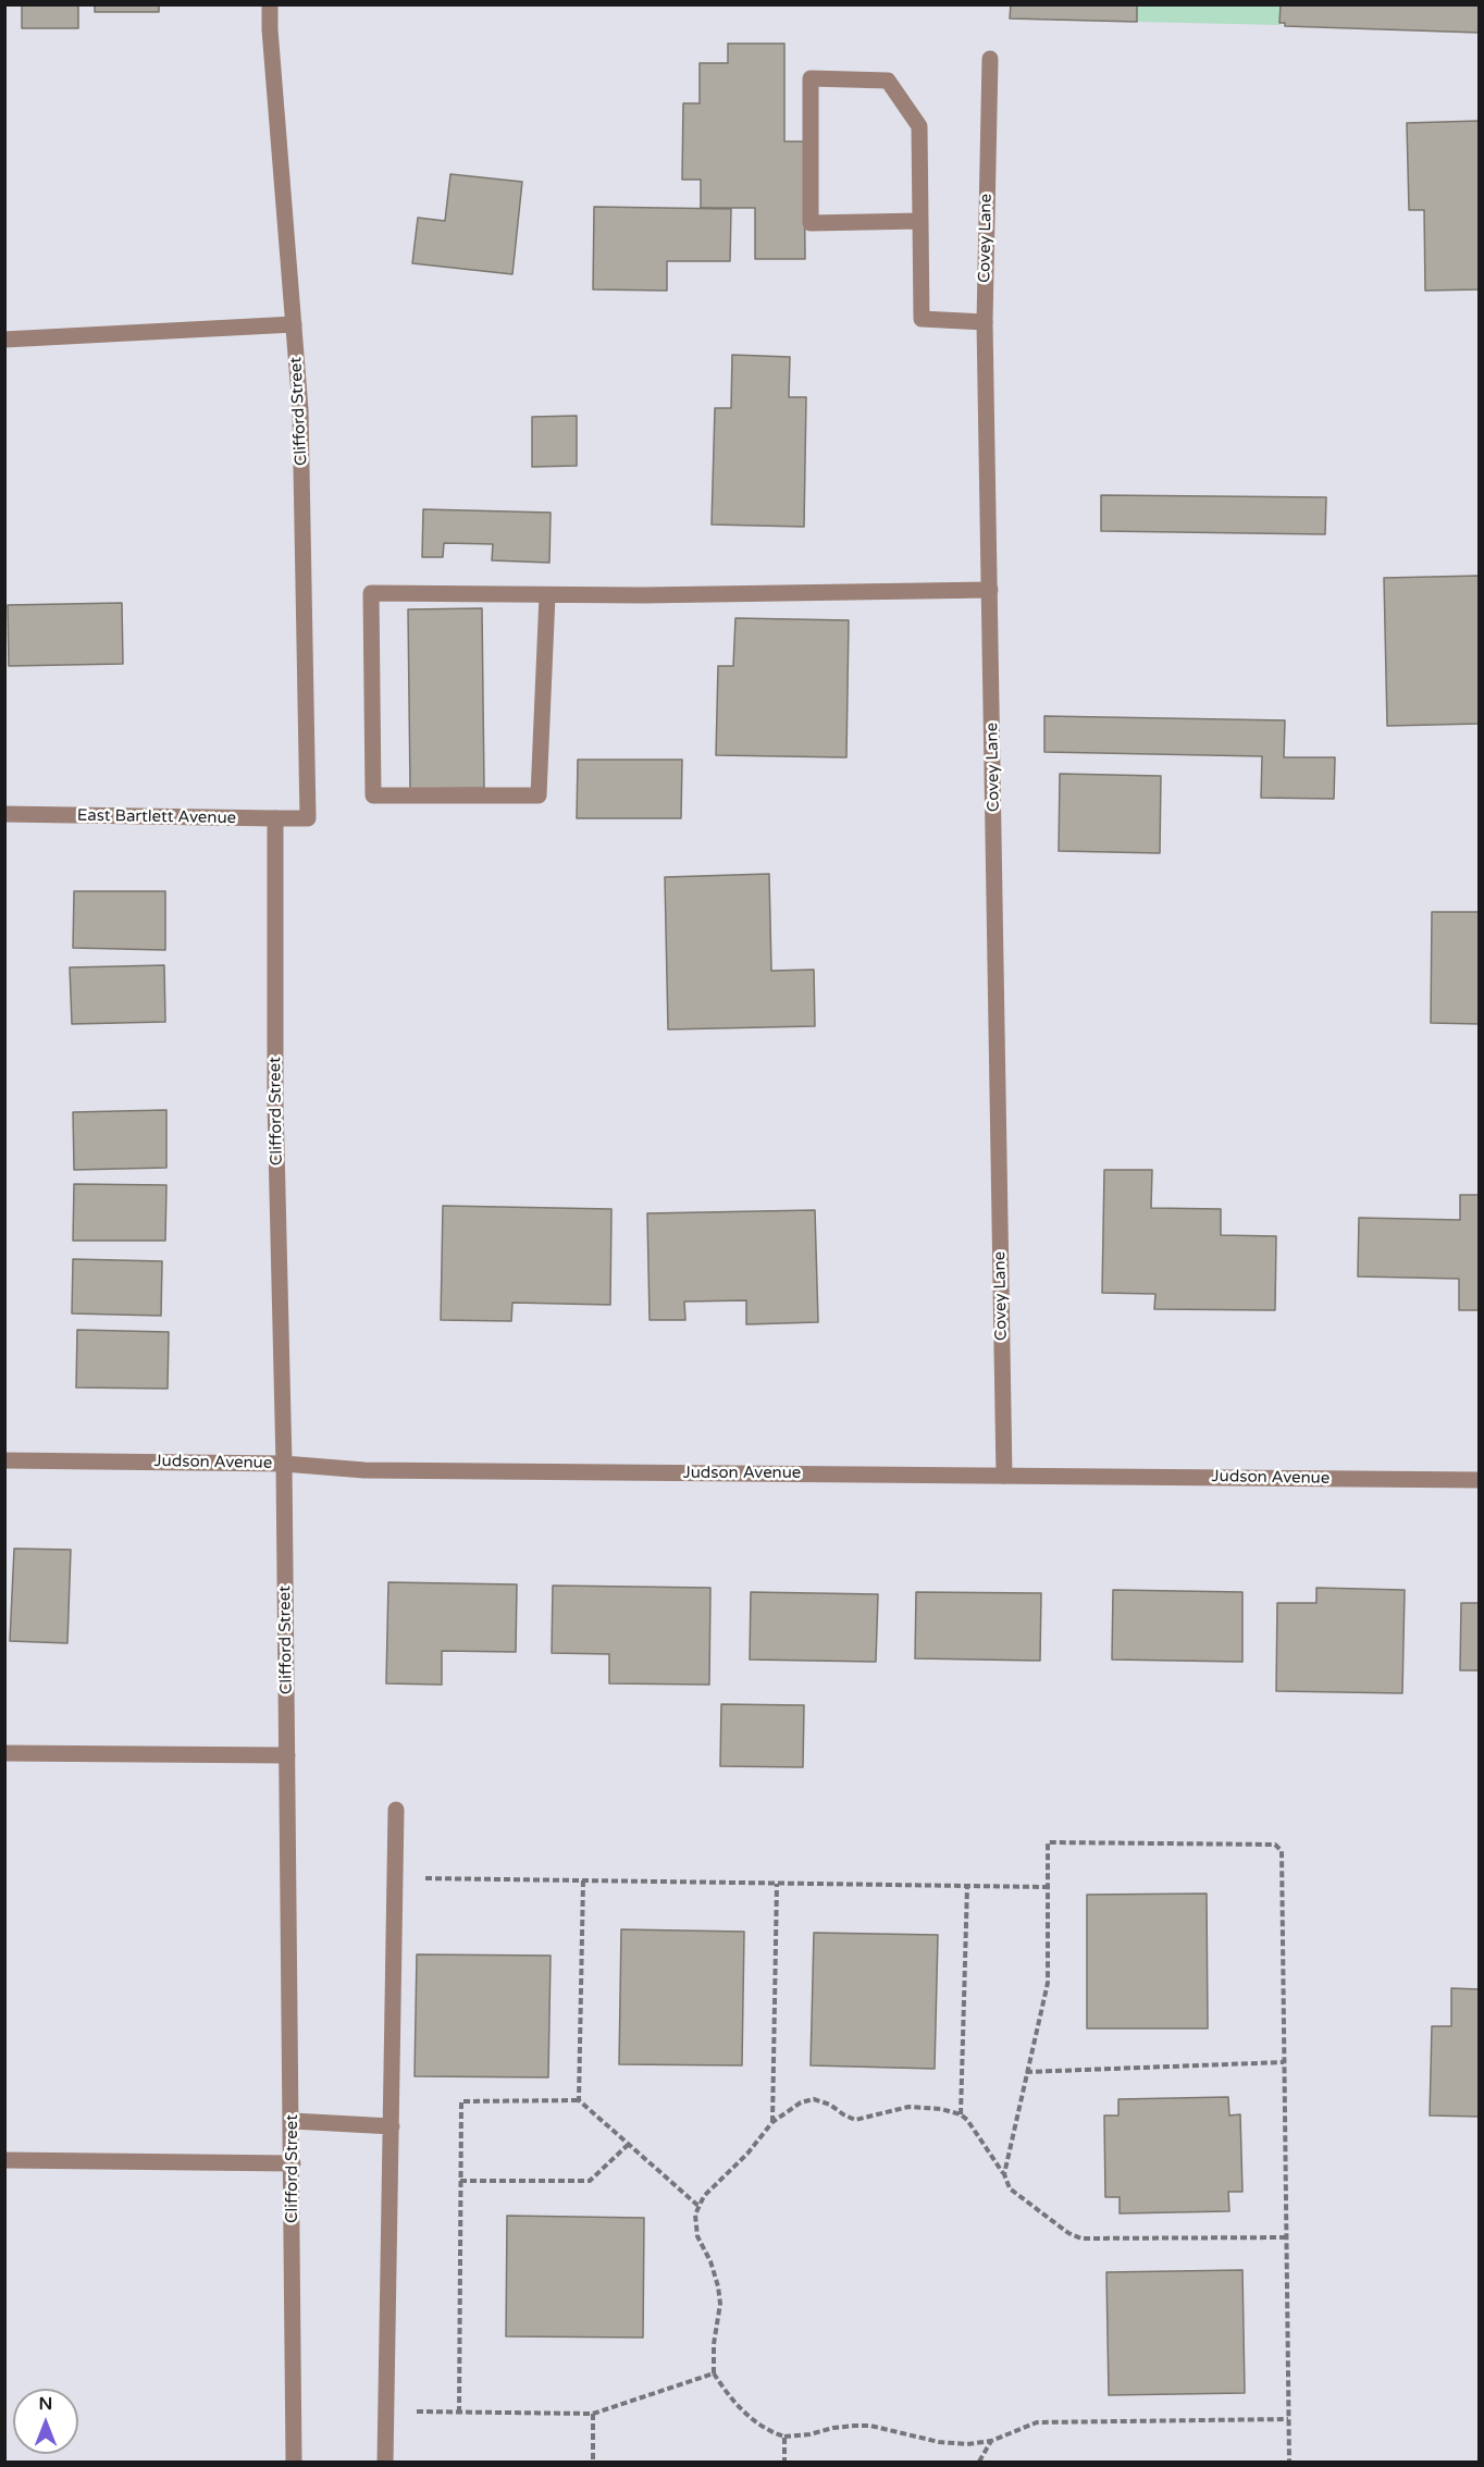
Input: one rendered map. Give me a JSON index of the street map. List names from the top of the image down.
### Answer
{
  "streets": {
    "street": [
      "Covey Lane",
      "Clifford Street",
      "East Bartlett Avenue",
      "Judson Avenue"
    ]
  },
  "crossings": [
    ["Covey Lane", "Judson Avenue"],
    ["Clifford Street", "East Bartlett Avenue"],
    ["Clifford Street", "Judson Avenue"]
  ],
  "north": "top"
}
